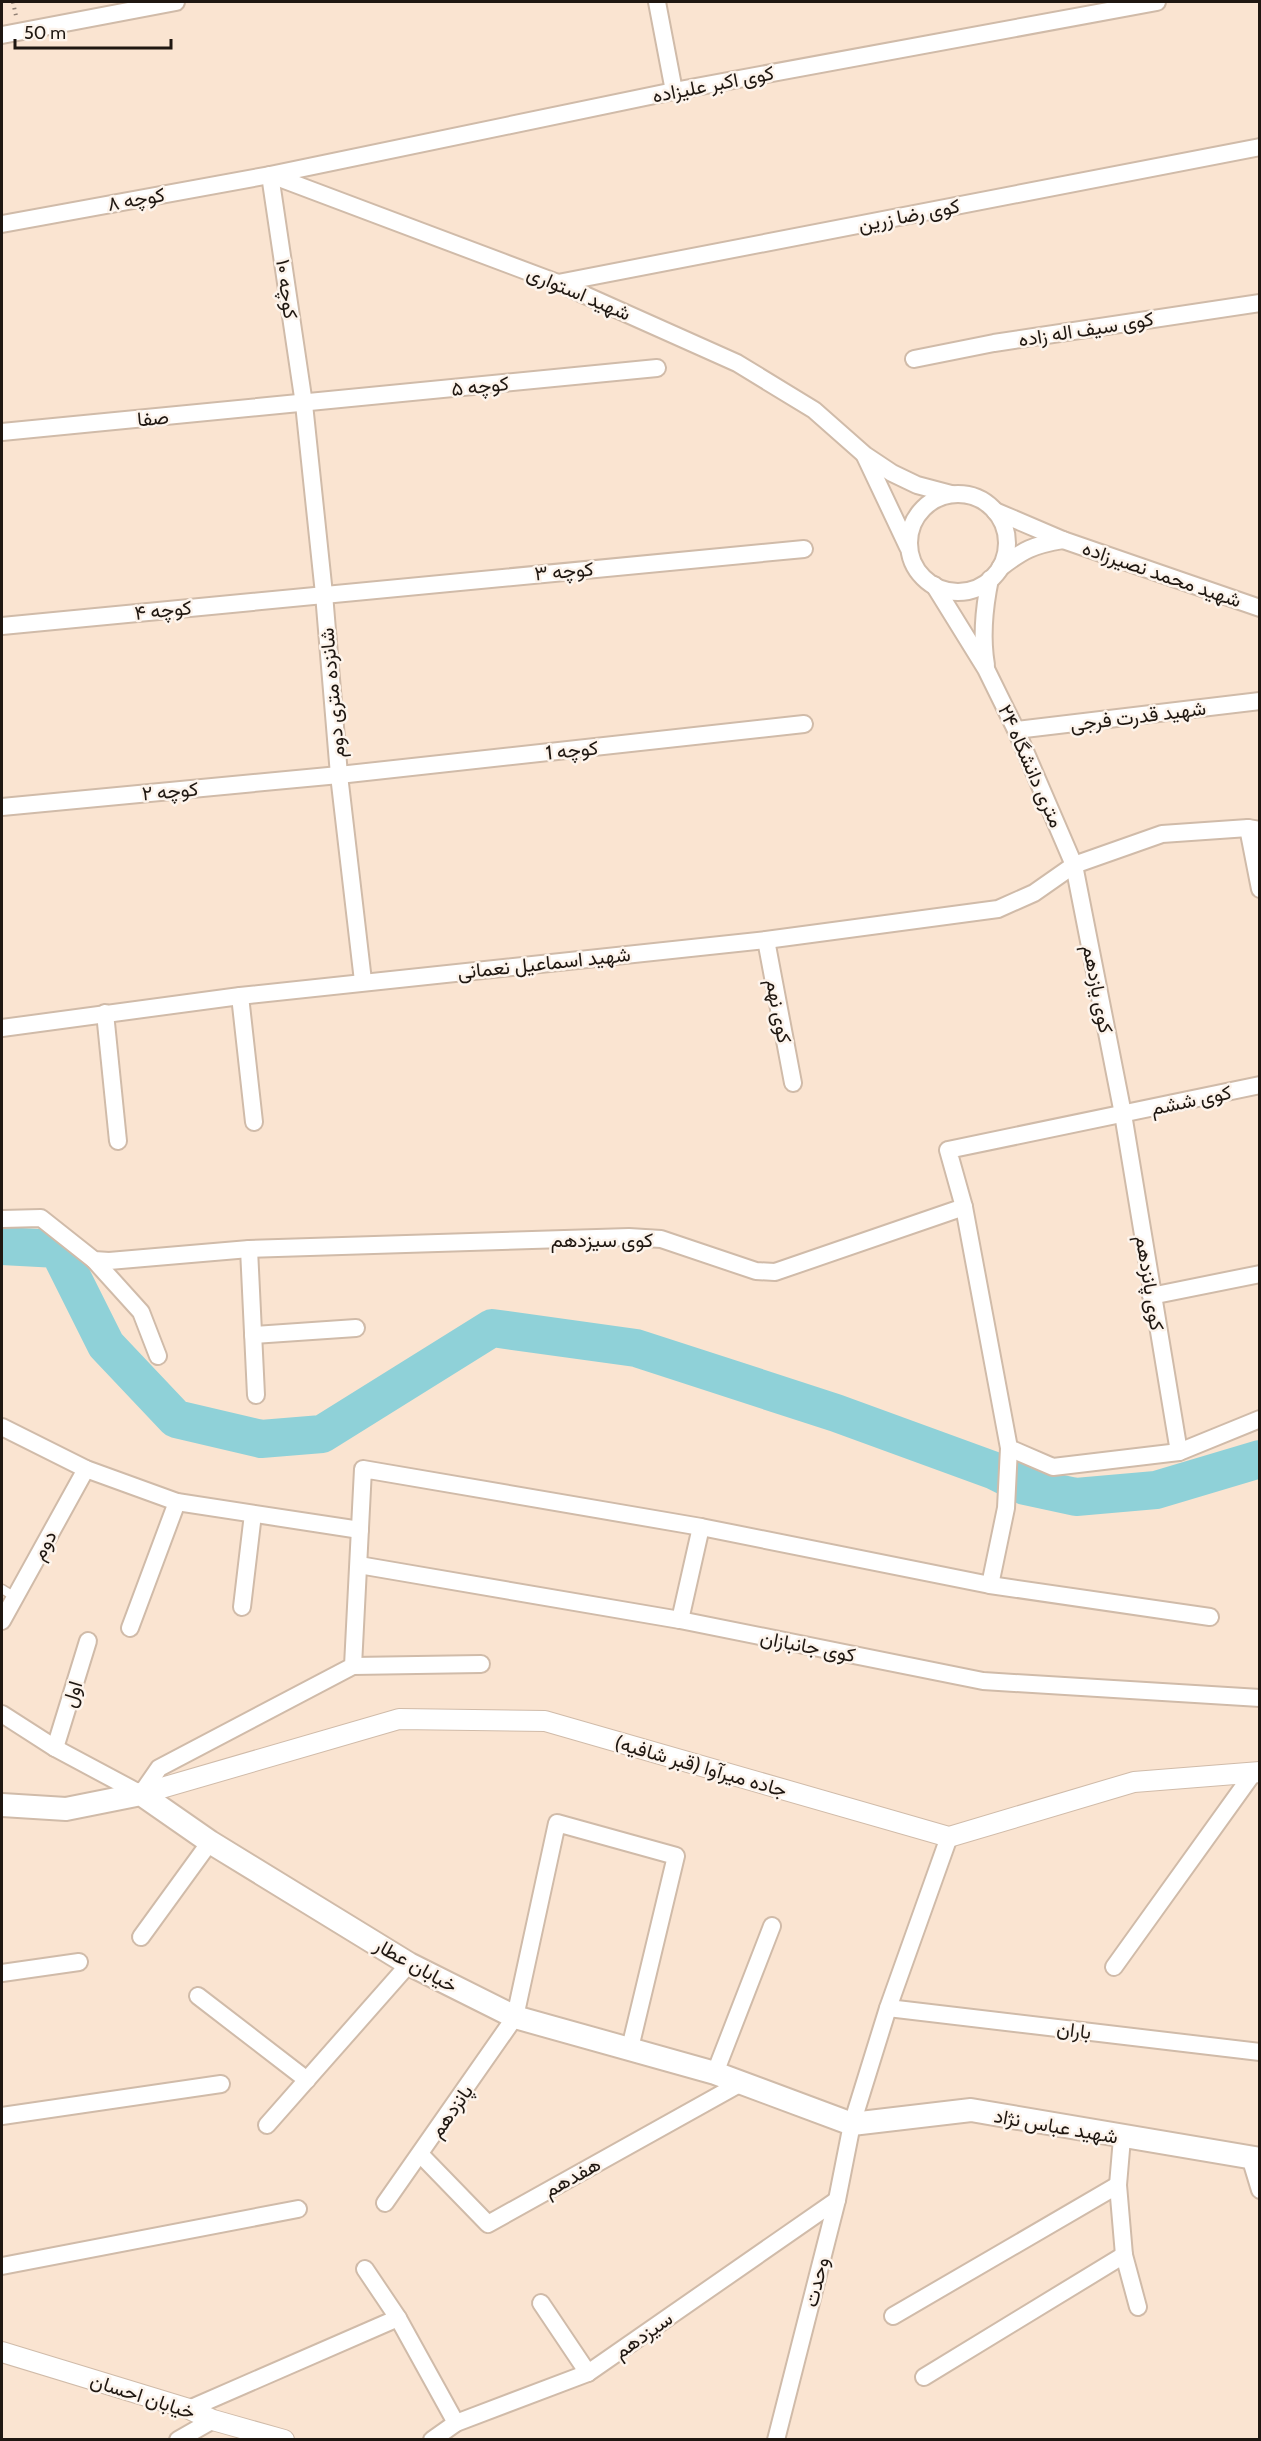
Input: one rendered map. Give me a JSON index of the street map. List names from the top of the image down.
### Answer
{
  "streets": {
    "main road": ["خیابان عطار", "شهید عباس نژاد"],
    "street": [
      "کوی اکبر علیزاده",
      "کوچه ۸",
      "کوی رضا زرین",
      "کوچه ۱۰",
      "شهید استواری",
      "کوی سیف اله زاده",
      "کوچه ۵",
      "صفا",
      "کوچه ۳",
      "شهید محمد نصیرزاده",
      "کوچه ۴",
      "شانزده متری دوم",
      "شهید قدرت فرجی",
      "کوچه 1",
      "۲۴ متری دانشگاه",
      "کوچه ۲",
      "شهید اسماعیل نعمانی",
      "کوی یازدهم",
      "کوی نهم",
      "کوی ششم",
      "کوی سیزدهم",
      "کوی پانزدهم",
      "دوم",
      "کوی جانبازان",
      "اول",
      "جاده میرآوا (قبر شافیه)",
      "باران",
      "پانزدهم",
      "هفدهم",
      "وحدت",
      "سیزدهم",
      "خیابان احسان"
    ]
  },
  "crossings": [
    ["کوی اکبر علیزاده", "کوچه ۸"],
    ["کوی اکبر علیزاده", "کوچه ۱۰"],
    ["کوی اکبر علیزاده", "شهید استواری"],
    ["کوچه ۸", "کوچه ۱۰"],
    ["کوچه ۸", "شهید استواری"],
    ["کوی رضا زرین", "شهید استواری"],
    ["کوچه ۱۰", "شهید استواری"],
    ["کوچه ۱۰", "کوچه ۵"],
    ["کوچه ۱۰", "صفا"],
    ["کوچه ۱۰", "شانزده متری دوم"],
    ["شهید استواری", "شهید محمد نصیرزاده"],
    ["شهید استواری", "۲۴ متری دانشگاه"],
    ["کوچه ۵", "صفا"],
    ["کوچه ۵", "شانزده متری دوم"],
    ["صفا", "شانزده متری دوم"],
    ["کوچه ۳", "کوچه ۴"],
    ["کوچه ۳", "شانزده متری دوم"],
    ["شهید محمد نصیرزاده", "۲۴ متری دانشگاه"],
    ["کوچه ۴", "شانزده متری دوم"],
    ["شانزده متری دوم", "کوچه 1"],
    ["شانزده متری دوم", "کوچه ۲"],
    ["شانزده متری دوم", "شهید اسماعیل نعمانی"],
    ["شهید قدرت فرجی", "۲۴ متری دانشگاه"],
    ["کوچه 1", "کوچه ۲"],
    ["۲۴ متری دانشگاه", "شهید اسماعیل نعمانی"],
    ["۲۴ متری دانشگاه", "کوی یازدهم"],
    ["شهید اسماعیل نعمانی", "کوی یازدهم"],
    ["شهید اسماعیل نعمانی", "کوی نهم"],
    ["کوی یازدهم", "کوی ششم"],
    ["کوی یازدهم", "کوی پانزدهم"],
    ["کوی ششم", "کوی پانزدهم"],
    ["جاده میرآوا (قبر شافیه)", "خیابان عطار"],
    ["جاده میرآوا (قبر شافیه)", "وحدت"],
    ["خیابان عطار", "پانزدهم"],
    ["خیابان عطار", "شهید عباس نژاد"],
    ["خیابان عطار", "هفدهم"],
    ["خیابان عطار", "وحدت"],
    ["باران", "وحدت"],
    ["پانزدهم", "هفدهم"],
    ["شهید عباس نژاد", "وحدت"],
    ["وحدت", "سیزدهم"]
  ],
  "scale_bar": "50 m"
}
